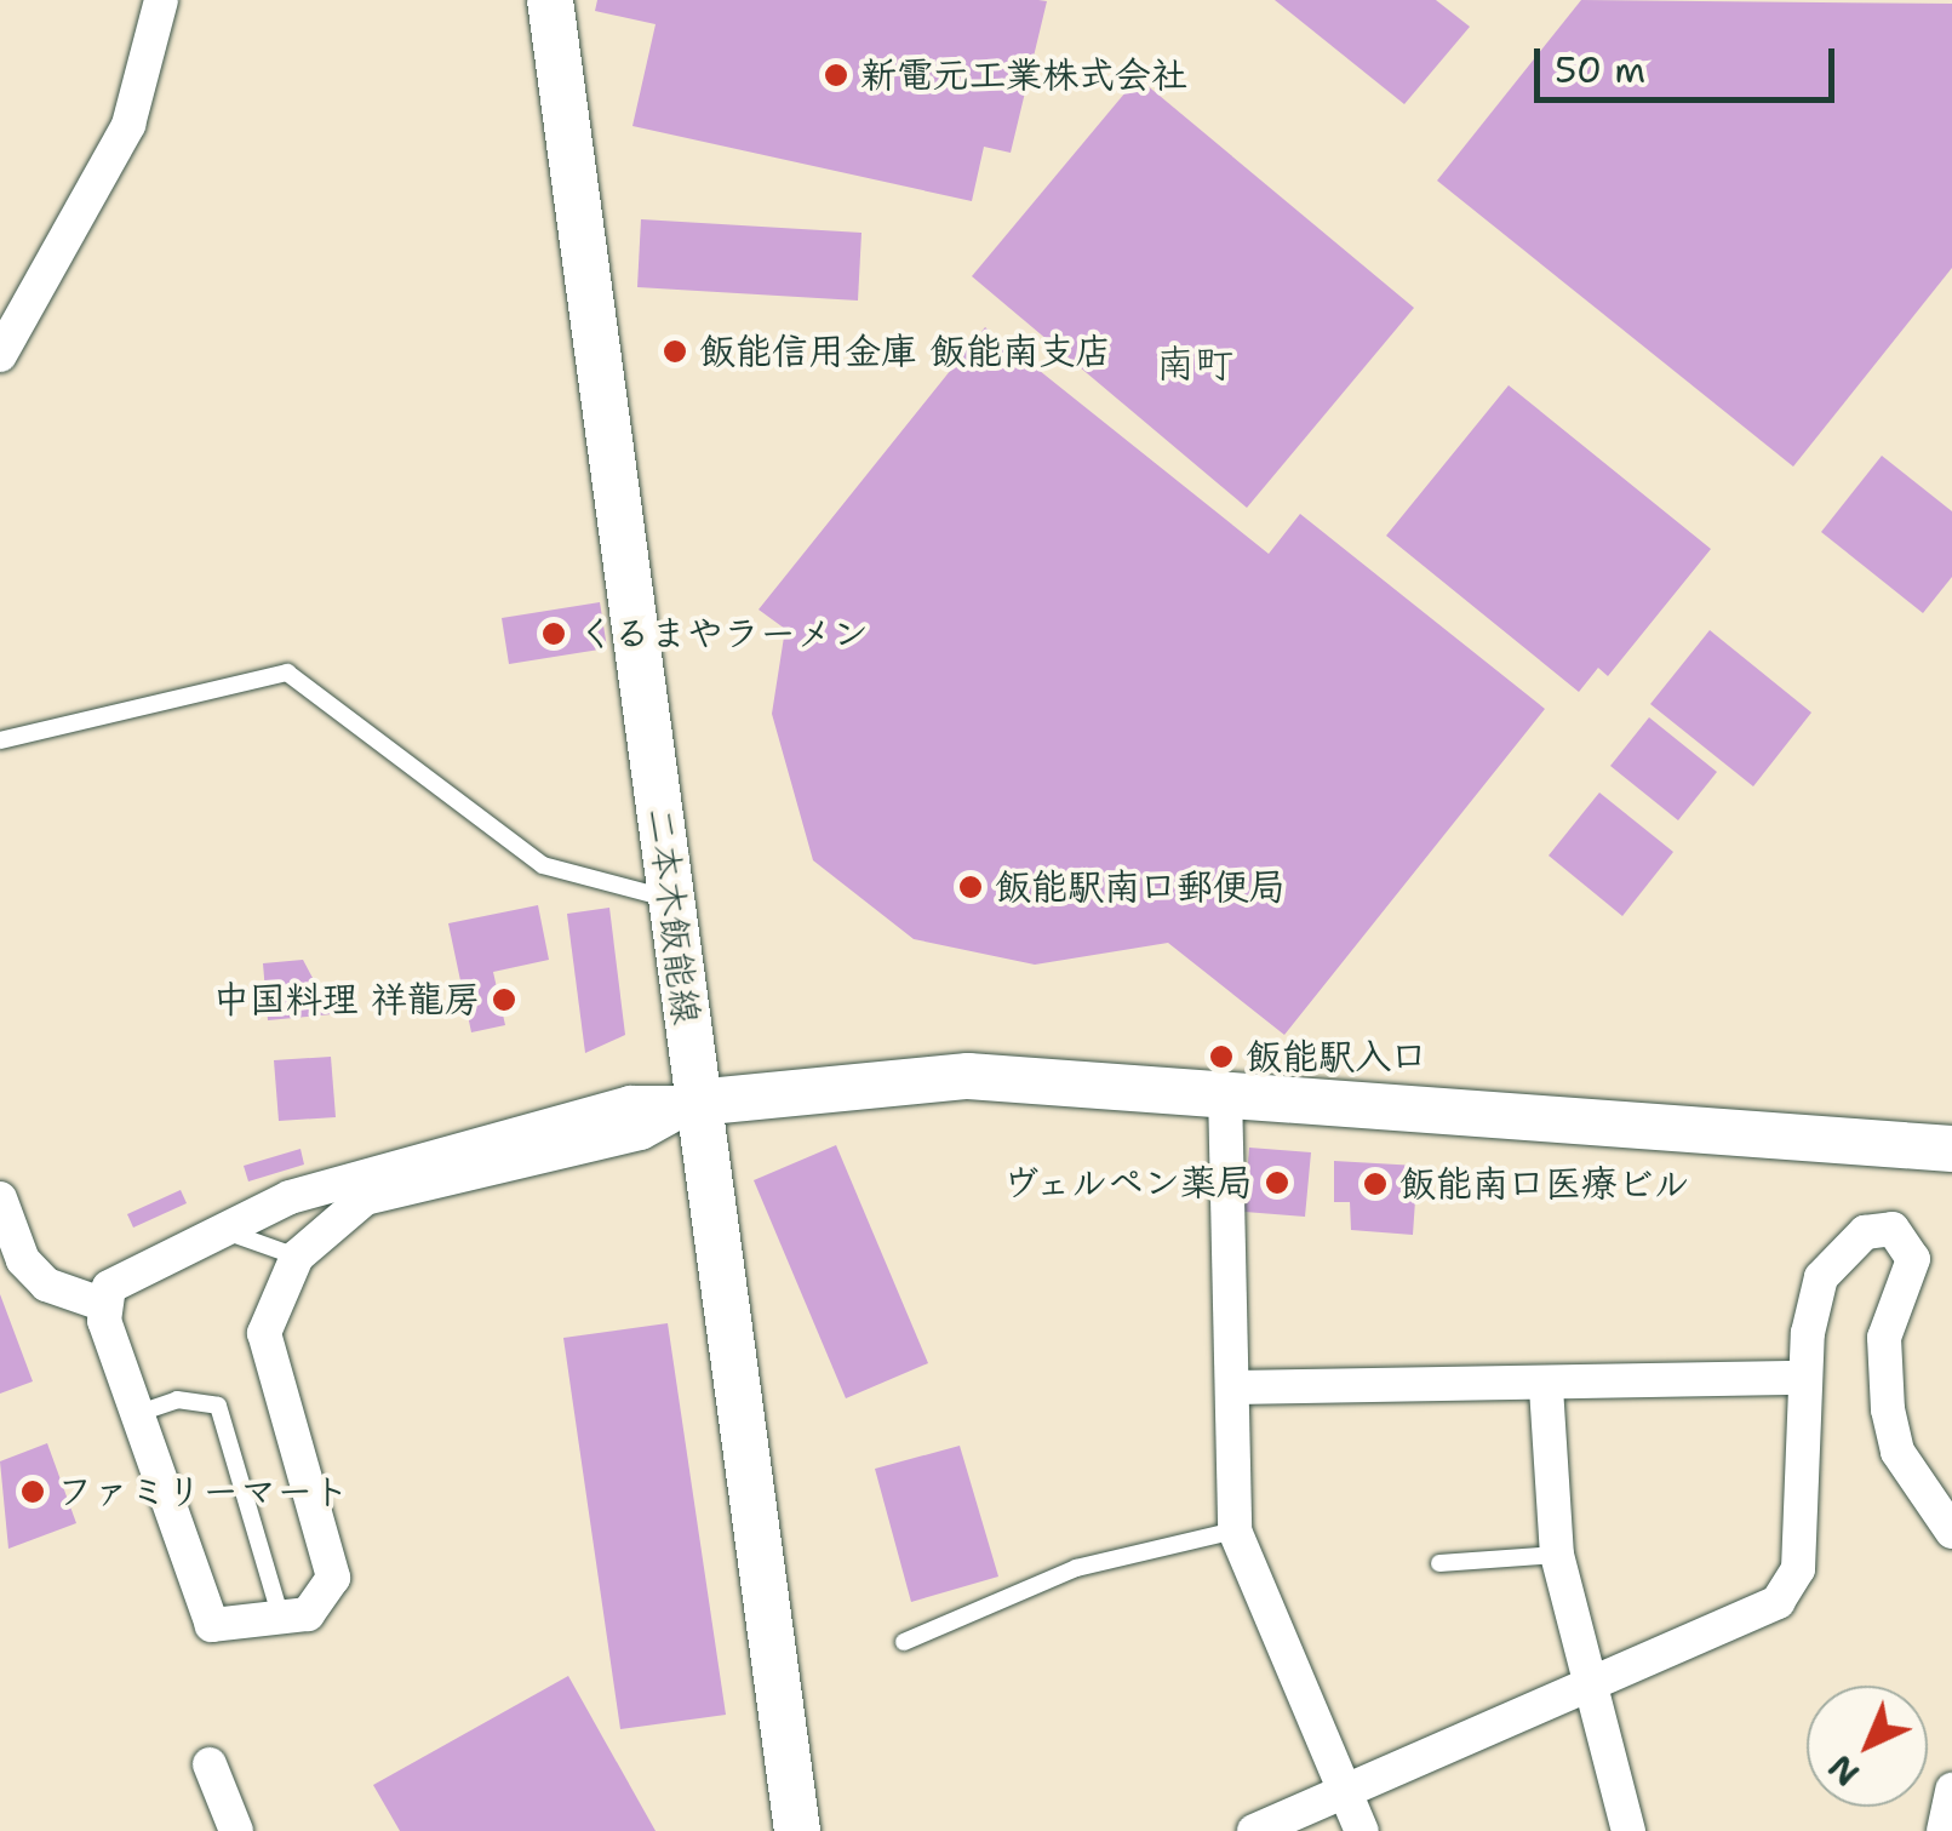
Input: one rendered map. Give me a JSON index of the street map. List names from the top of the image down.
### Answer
{
  "streets": {
    "main road": ["二本木飯能線"]
  },
  "districts": ["南町"],
  "places": [
    "新電元工業株式会社",
    "飯能信用金庫 飯能南支店",
    "くるまやラーメン",
    "飯能駅南口郵便局",
    "中国料理 祥龍房",
    "飯能駅入口",
    "ヴェルペン薬局",
    "飯能南口医療ビル",
    "ファミリーマート"
  ],
  "scale_bar": "50 m",
  "north": "bottom left"
}
